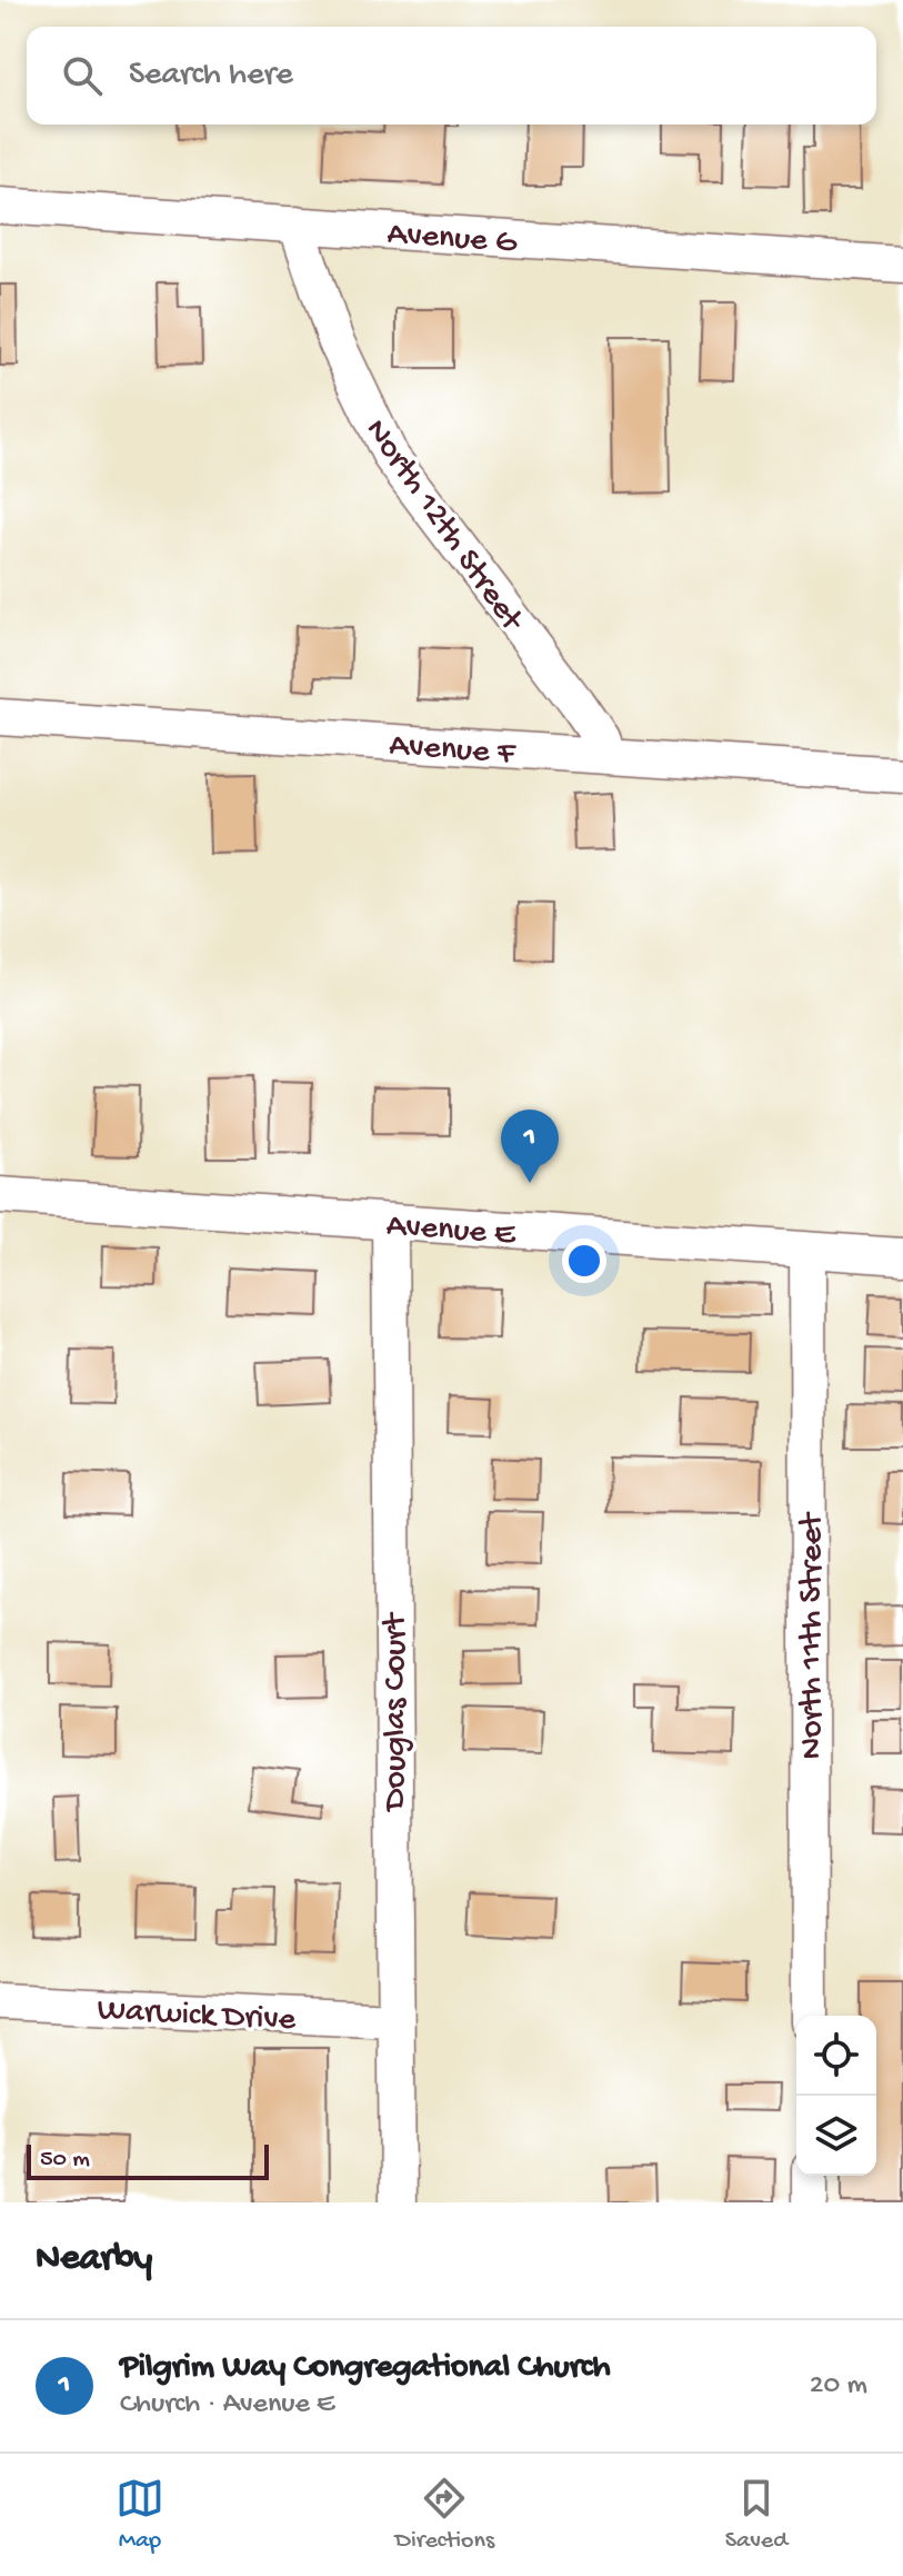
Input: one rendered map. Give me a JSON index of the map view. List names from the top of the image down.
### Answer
{
  "streets": {
    "street": [
      "Avenue G",
      "North 12th Street",
      "Avenue F",
      "Avenue E",
      "North 11th Street",
      "Douglas Court",
      "Warwick Drive"
    ]
  },
  "crossings": [
    ["Avenue G", "North 12th Street"],
    ["North 12th Street", "Avenue F"],
    ["Avenue E", "North 11th Street"],
    ["Avenue E", "Douglas Court"],
    ["Douglas Court", "Warwick Drive"]
  ],
  "scale_bar": "50 m",
  "page": {
    "search": "Search here",
    "pins": "1",
    "scale": "50 m",
    "heading": "Nearby",
    "list": [
      {
        "mark": "1",
        "name": "Pilgrim Way Congregational Church",
        "note": "Church · Avenue E",
        "value": "20 m"
      }
    ],
    "nav": ["Map", "Directions", "Saved"]
  }
}
